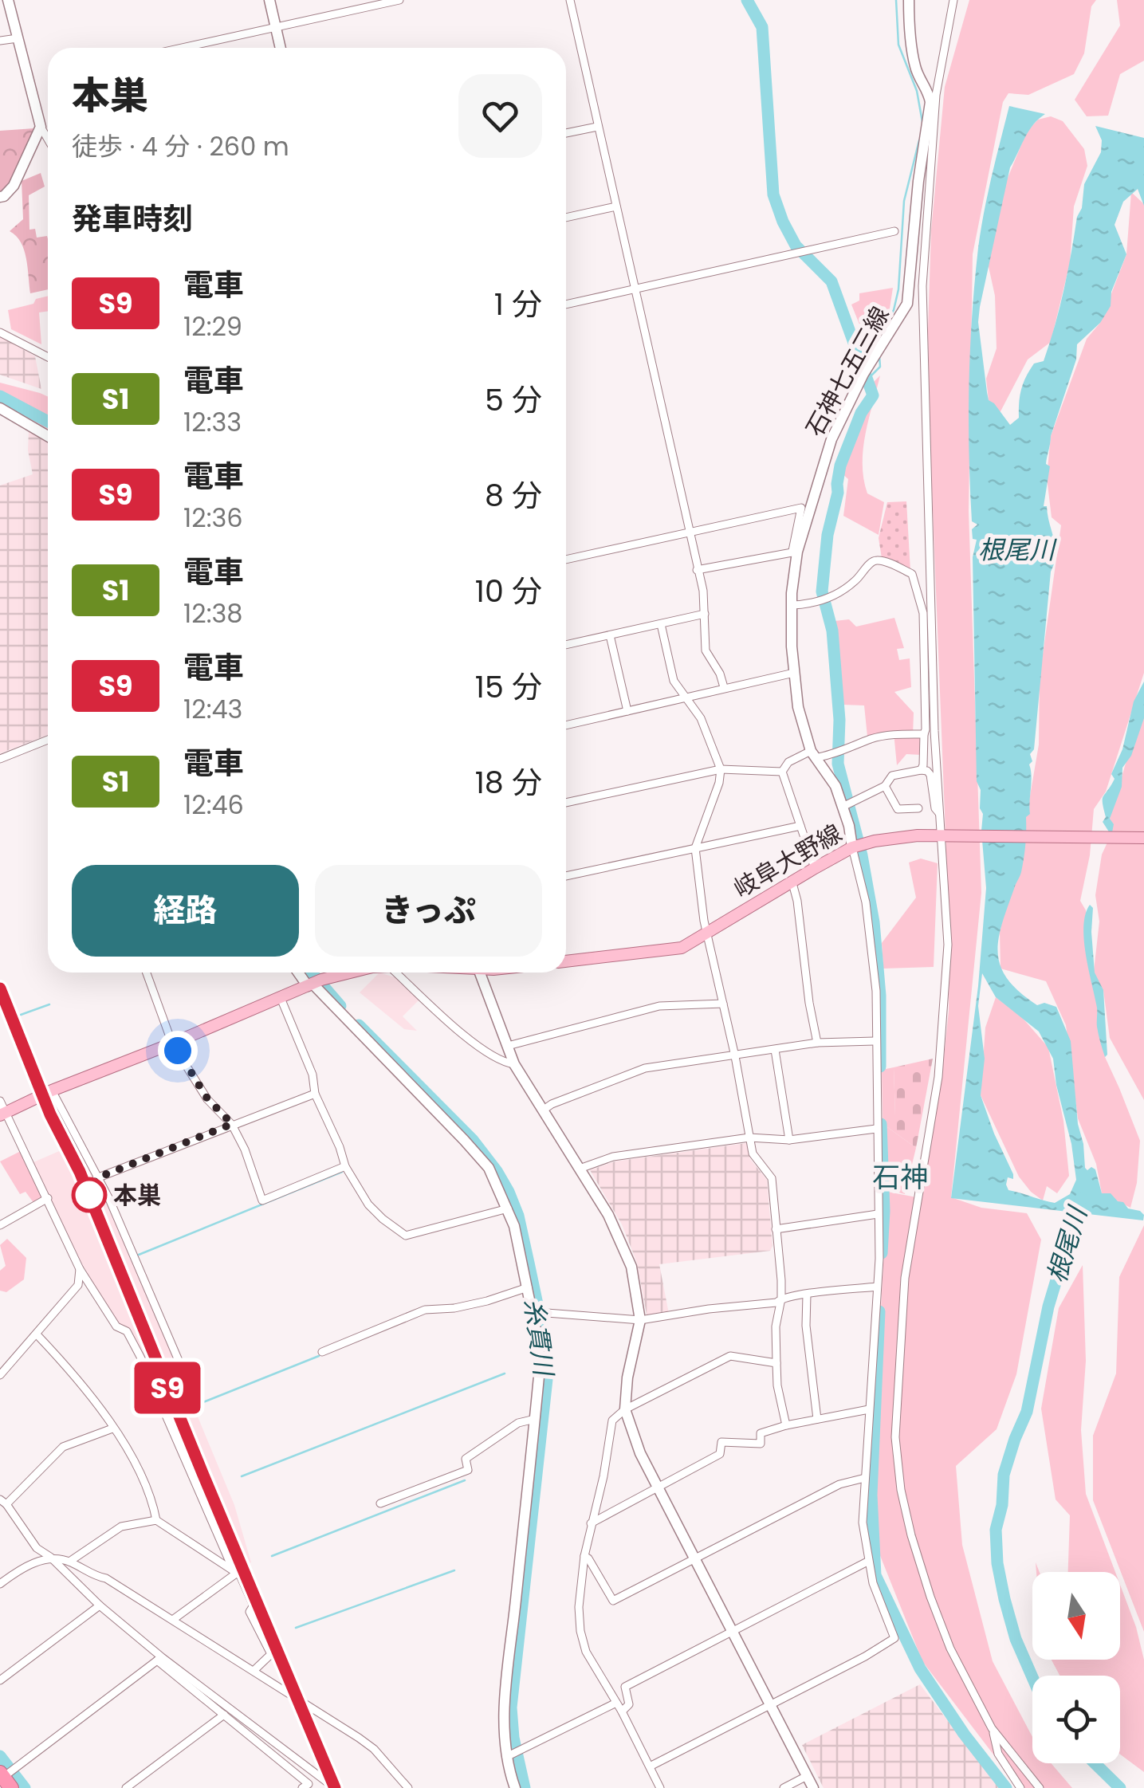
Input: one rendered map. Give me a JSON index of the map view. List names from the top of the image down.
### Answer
{
  "streets": {
    "main road": ["岐阜大野線"],
    "street": ["石神七五三線"]
  },
  "crossings": [
    ["石神七五三線", "岐阜大野線"]
  ],
  "districts": ["石神"],
  "water": ["根尾川", "糸貫川"],
  "places": ["本巣"],
  "north": "bottom",
  "page": {
    "on_map": "S9",
    "heading": [
      ["本巣", "徒歩 · 4 分 · 260 m"],
      "発車時刻"
    ],
    "list": [
      {
        "mark": "S9",
        "name": "電車",
        "note": "12:29",
        "value": "1 分"
      },
      {
        "mark": "S1",
        "name": "電車",
        "note": "12:33",
        "value": "5 分"
      },
      {
        "mark": "S9",
        "name": "電車",
        "note": "12:36",
        "value": "8 分"
      },
      {
        "mark": "S1",
        "name": "電車",
        "note": "12:38",
        "value": "10 分"
      },
      {
        "mark": "S9",
        "name": "電車",
        "note": "12:43",
        "value": "15 分"
      },
      {
        "mark": "S1",
        "name": "電車",
        "note": "12:46",
        "value": "18 分"
      }
    ],
    "buttons": ["経路", "きっぷ"]
  }
}
